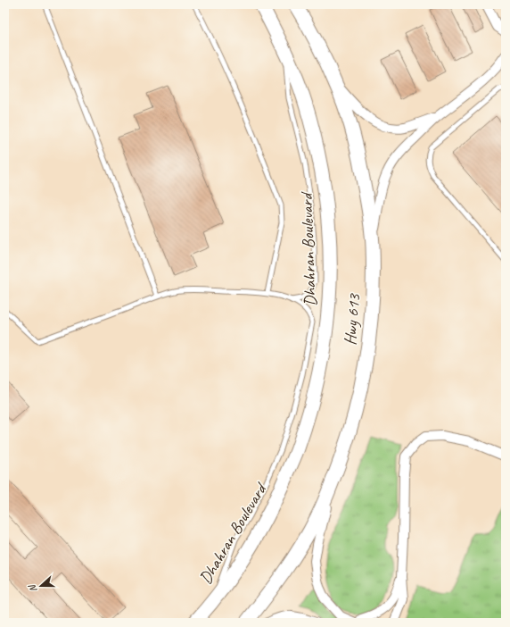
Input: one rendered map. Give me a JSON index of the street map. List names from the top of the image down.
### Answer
{
  "streets": {
    "main road": ["Dhahran Boulevard", "Hwy 613"]
  },
  "north": "left"
}
